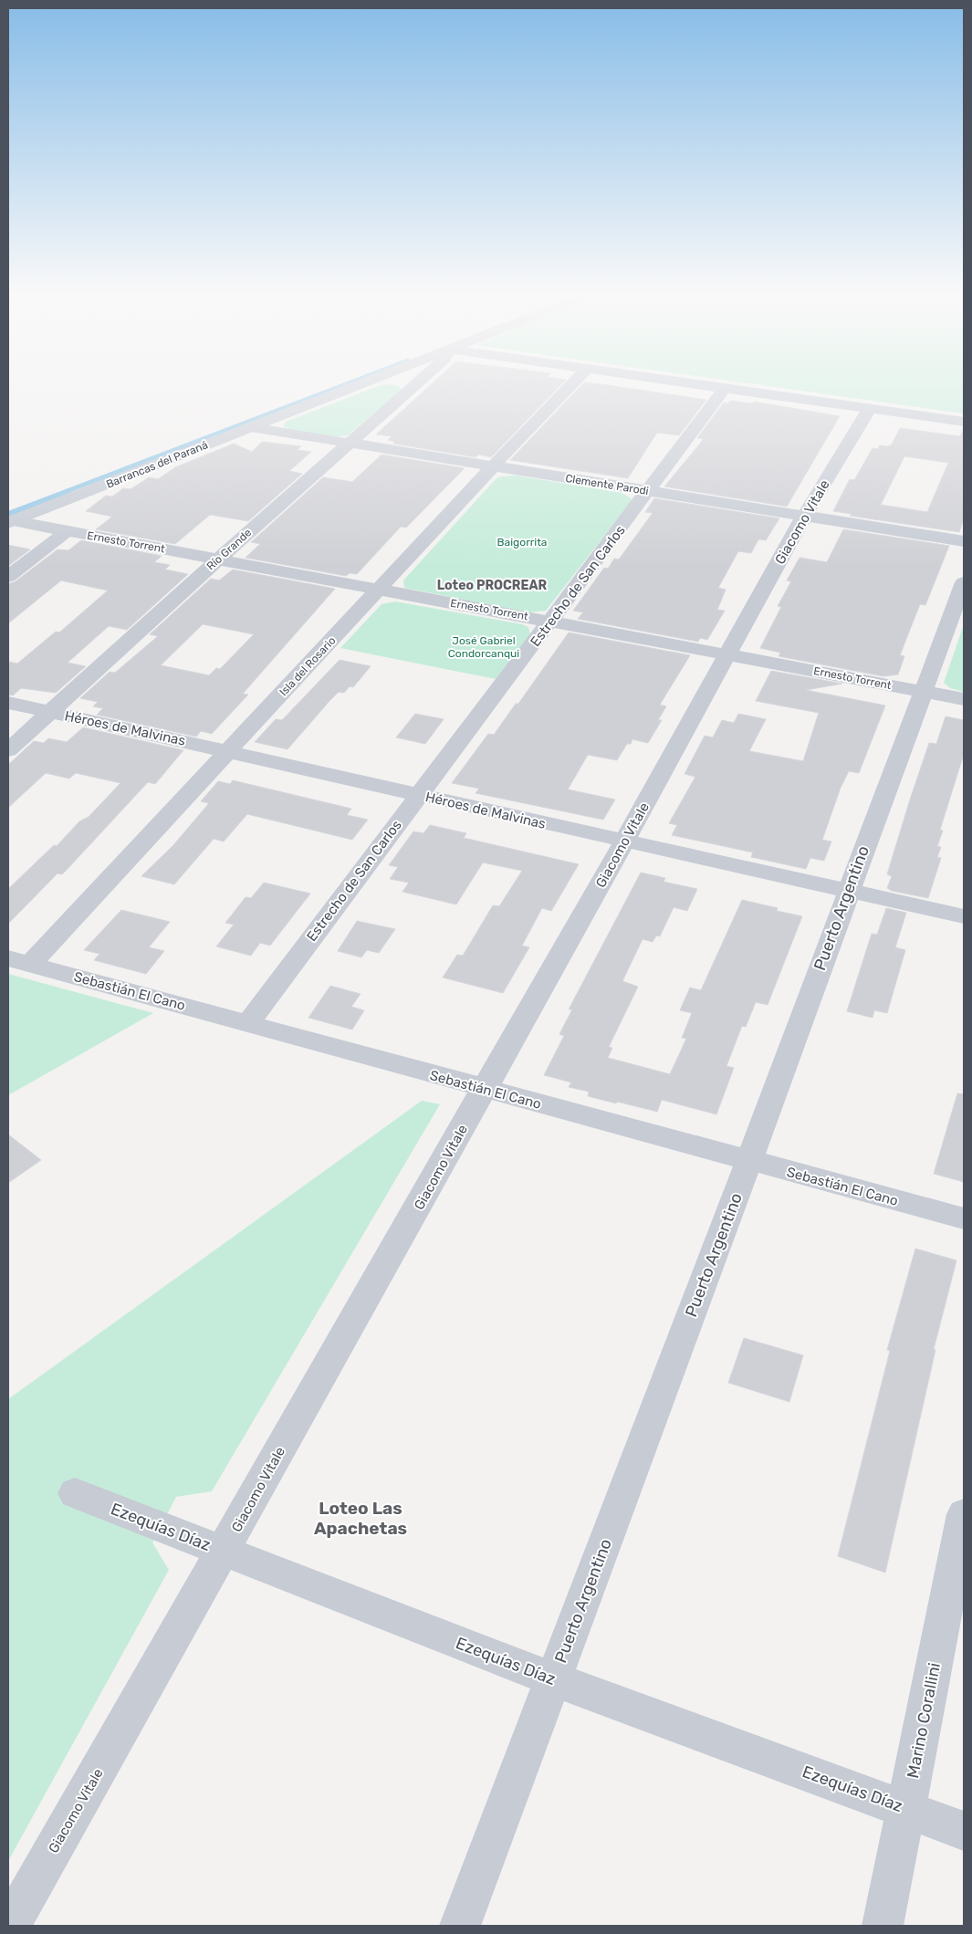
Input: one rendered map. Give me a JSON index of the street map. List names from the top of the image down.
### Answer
{
  "streets": {
    "street": [
      "Barrancas del Paraná",
      "Clemente Parodi",
      "Giacomo Vitale",
      "Ernesto Torrent",
      "Río Grande",
      "Estrecho de San Carlos",
      "Isla del Rosario",
      "Héroes de Malvinas",
      "Puerto Argentino",
      "Sebastián El Cano",
      "Ezequías Díaz",
      "Marino Corallini"
    ]
  },
  "crossings": [
    ["Barrancas del Paraná", "Clemente Parodi"],
    ["Barrancas del Paraná", "Ernesto Torrent"],
    ["Clemente Parodi", "Giacomo Vitale"],
    ["Clemente Parodi", "Río Grande"],
    ["Clemente Parodi", "Estrecho de San Carlos"],
    ["Clemente Parodi", "Isla del Rosario"],
    ["Giacomo Vitale", "Ernesto Torrent"],
    ["Giacomo Vitale", "Héroes de Malvinas"],
    ["Giacomo Vitale", "Sebastián El Cano"],
    ["Giacomo Vitale", "Ezequías Díaz"],
    ["Ernesto Torrent", "Río Grande"],
    ["Ernesto Torrent", "Estrecho de San Carlos"],
    ["Ernesto Torrent", "Isla del Rosario"],
    ["Ernesto Torrent", "Puerto Argentino"],
    ["Río Grande", "Héroes de Malvinas"],
    ["Estrecho de San Carlos", "Héroes de Malvinas"],
    ["Estrecho de San Carlos", "Sebastián El Cano"],
    ["Isla del Rosario", "Héroes de Malvinas"],
    ["Isla del Rosario", "Sebastián El Cano"],
    ["Héroes de Malvinas", "Puerto Argentino"],
    ["Puerto Argentino", "Sebastián El Cano"],
    ["Puerto Argentino", "Ezequías Díaz"],
    ["Ezequías Díaz", "Marino Corallini"]
  ],
  "districts": ["Loteo PROCREAR", "Loteo Las Apachetas"],
  "parks": ["Baigorrita", "José Gabriel Condorcanqui"]
}
